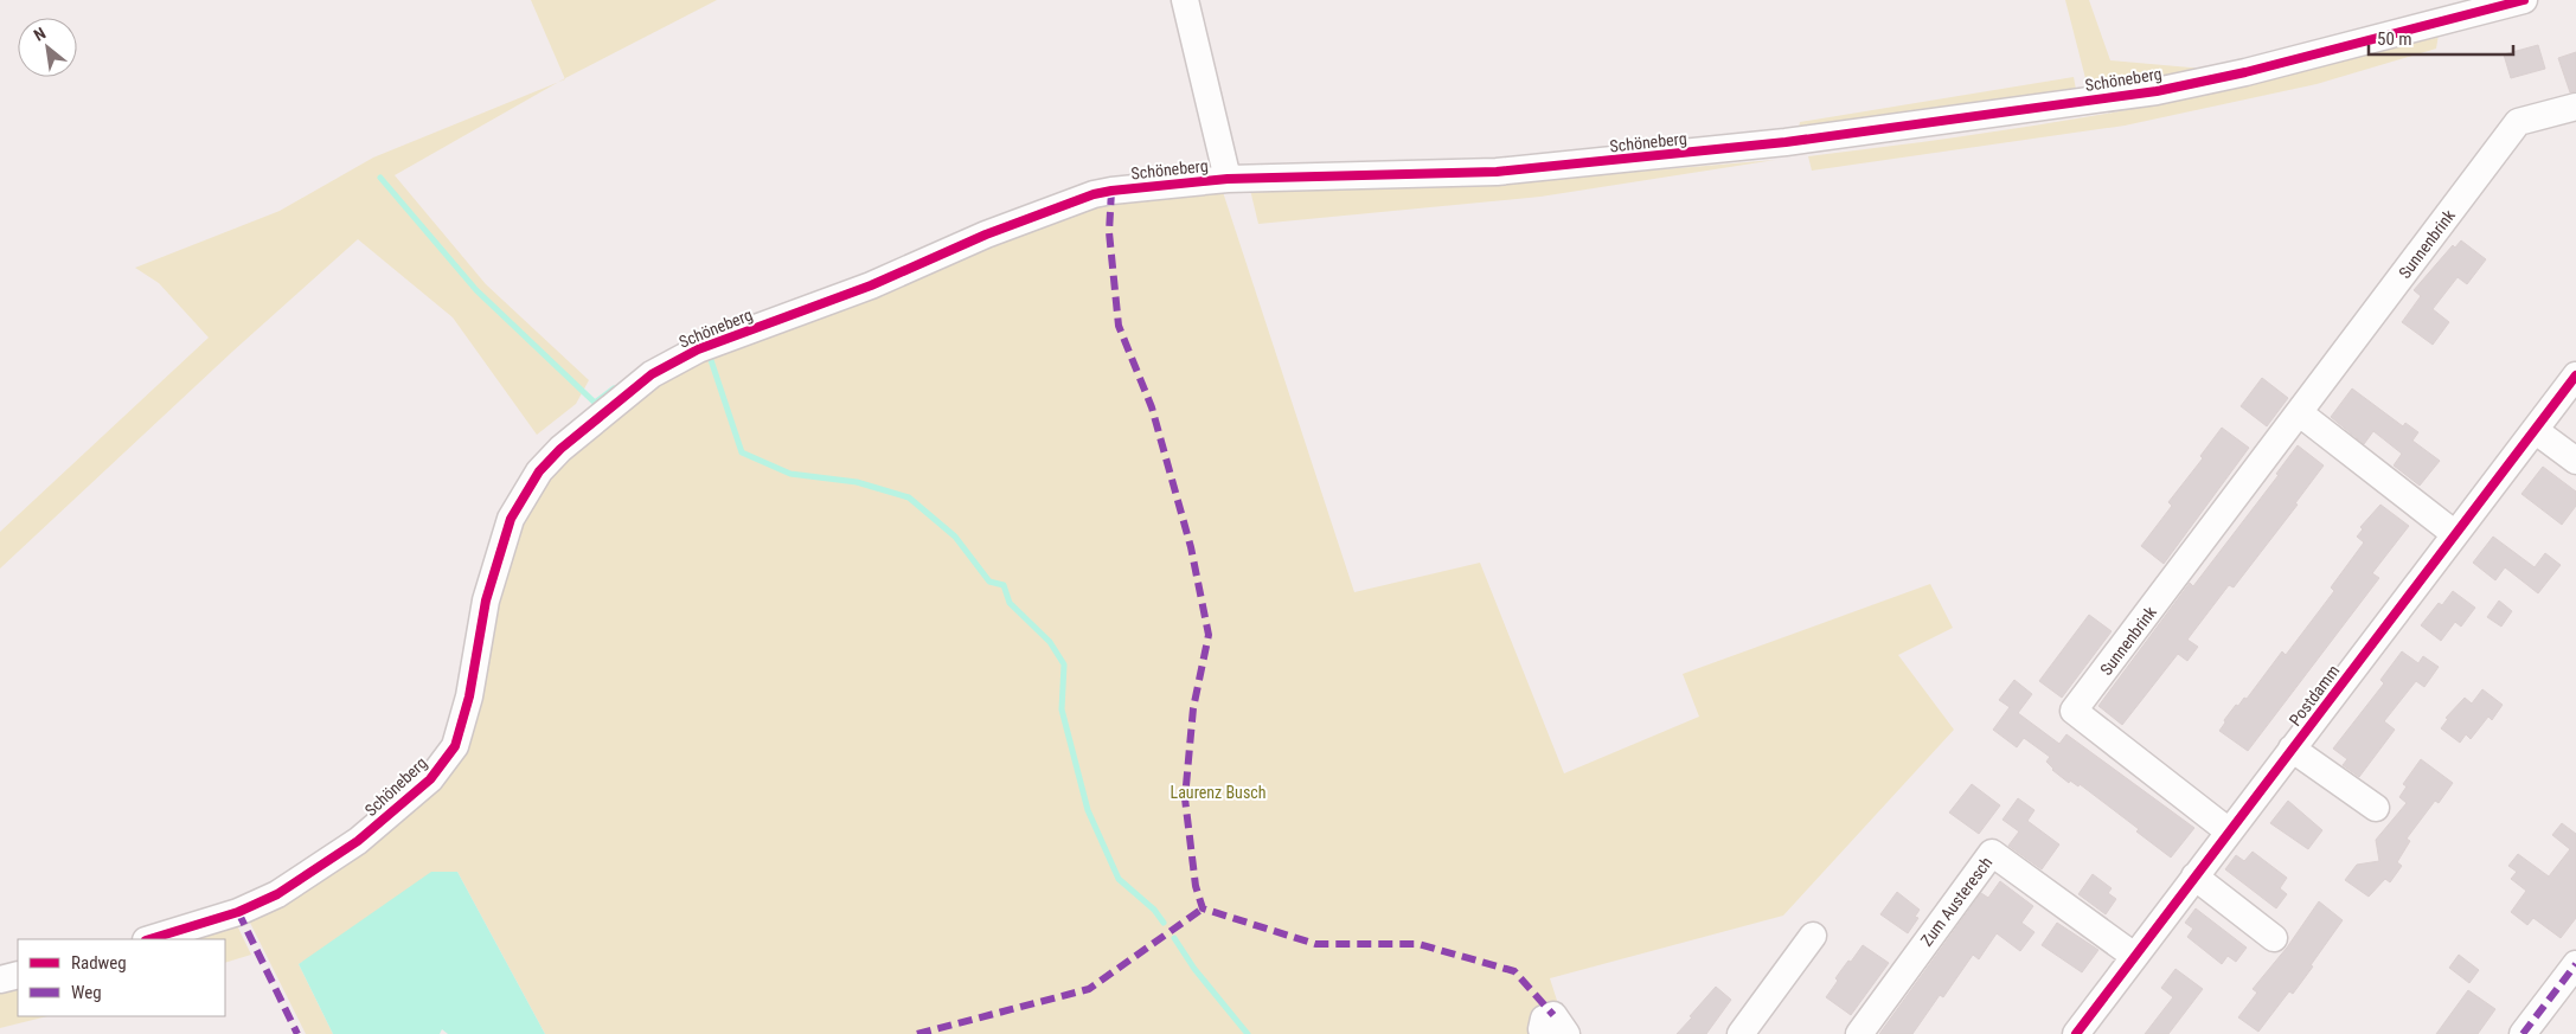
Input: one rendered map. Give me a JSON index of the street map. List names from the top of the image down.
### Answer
{
  "streets": {
    "street": [
      "Schöneberg",
      "Sunnenbrink",
      "Postdamm",
      "Zum Austeresch"
    ]
  },
  "crossings": [
    ["Sunnenbrink", "Postdamm"],
    ["Postdamm", "Zum Austeresch"]
  ],
  "parks": ["Laurenz Busch"],
  "legend": ["Radweg", "Weg"],
  "scale_bar": "50 m",
  "north": "top left"
}
